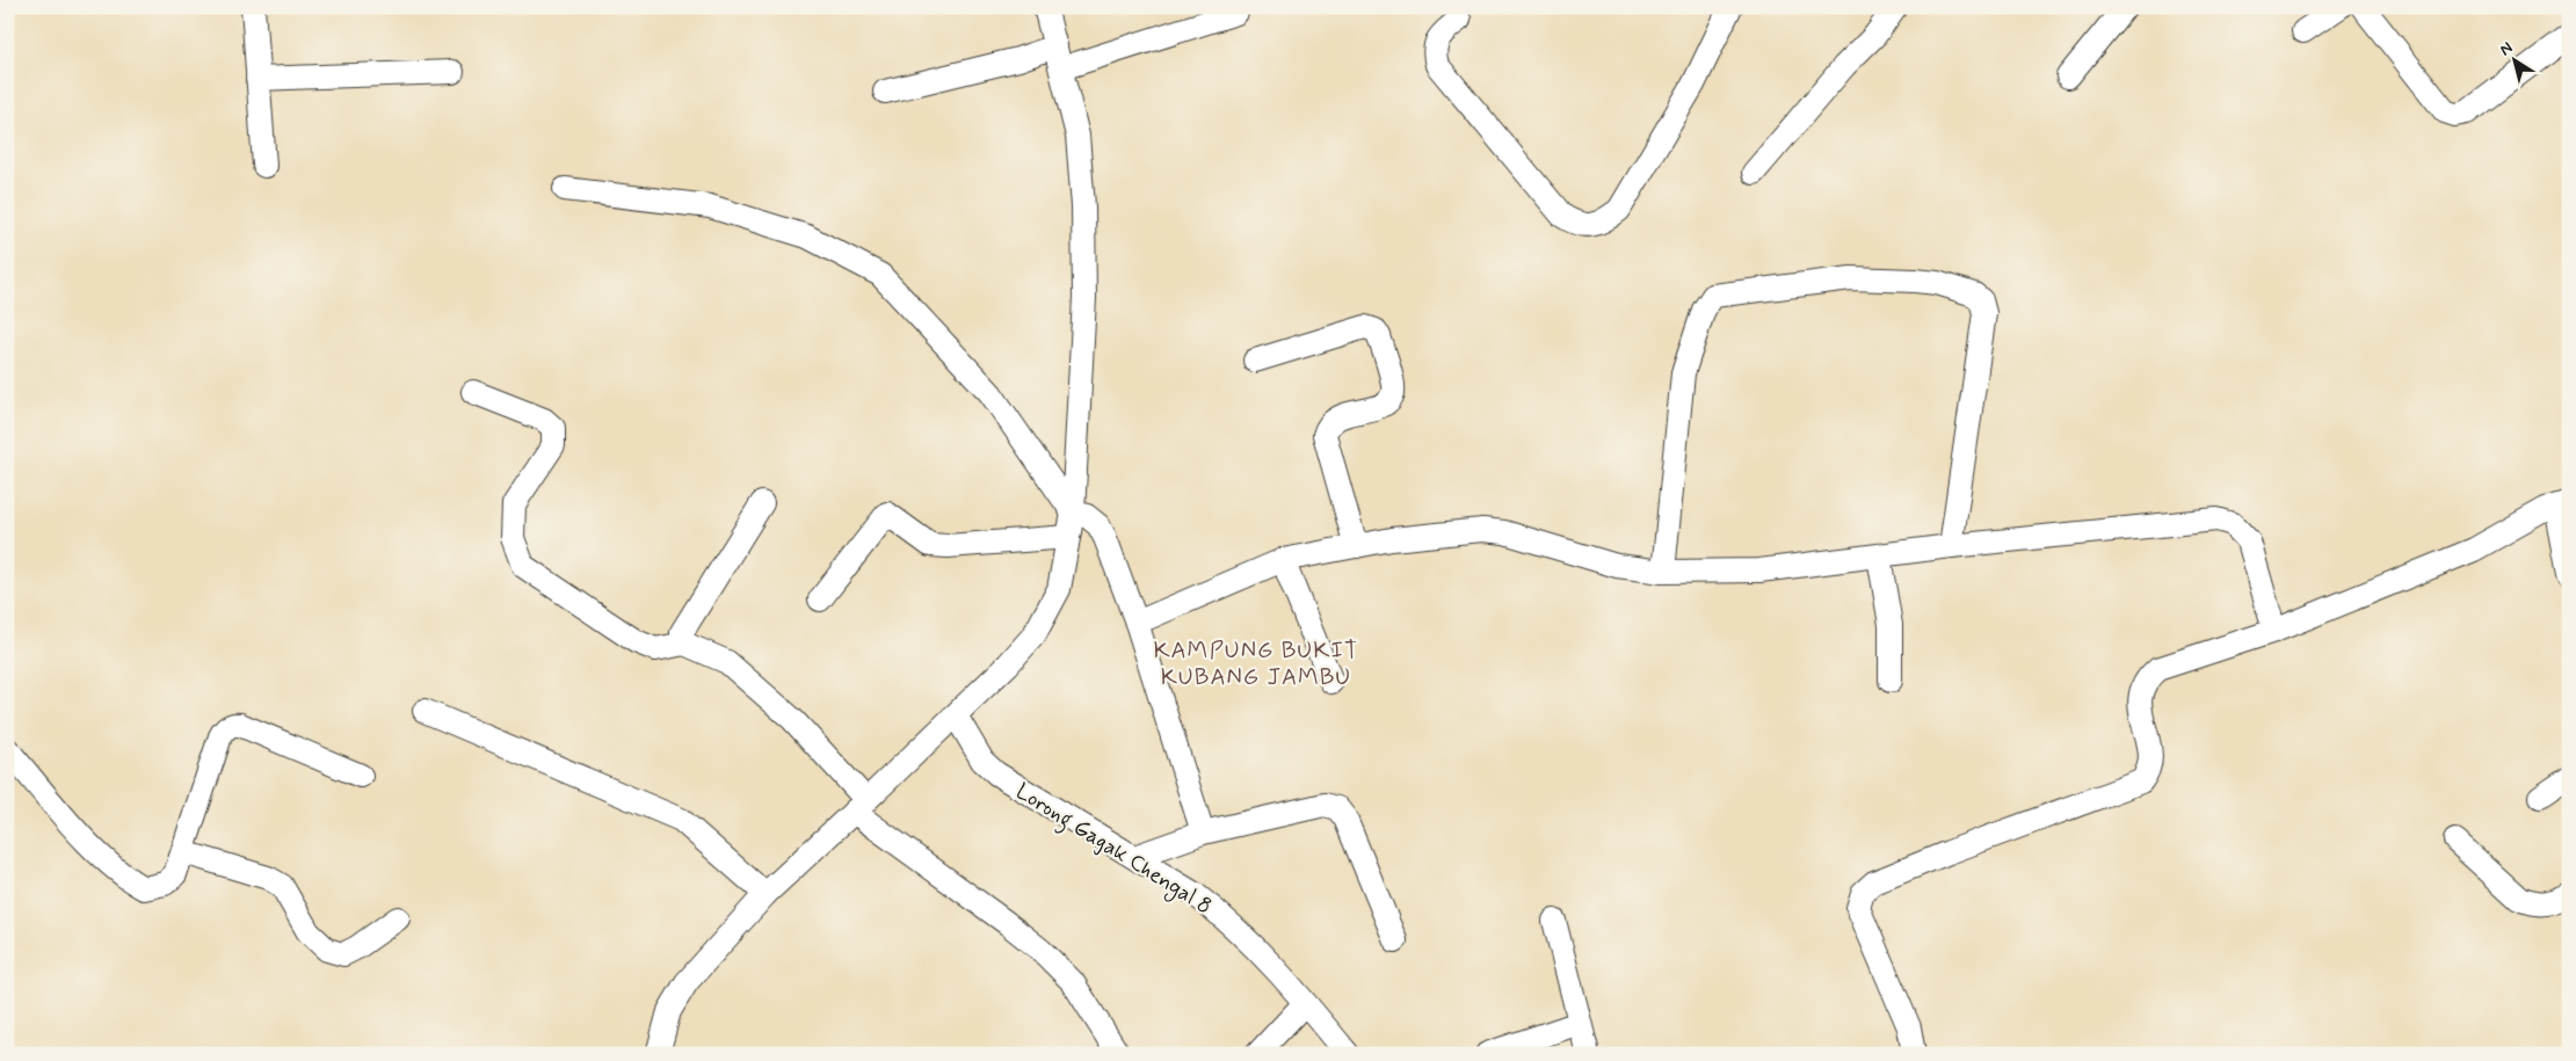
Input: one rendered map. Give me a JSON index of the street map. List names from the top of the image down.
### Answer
{
  "streets": {
    "street": ["Lorong Gagak Chengal 8"]
  },
  "districts": ["KAMPUNG BUKIT KUBANG JAMBU"],
  "north": "top left"
}
